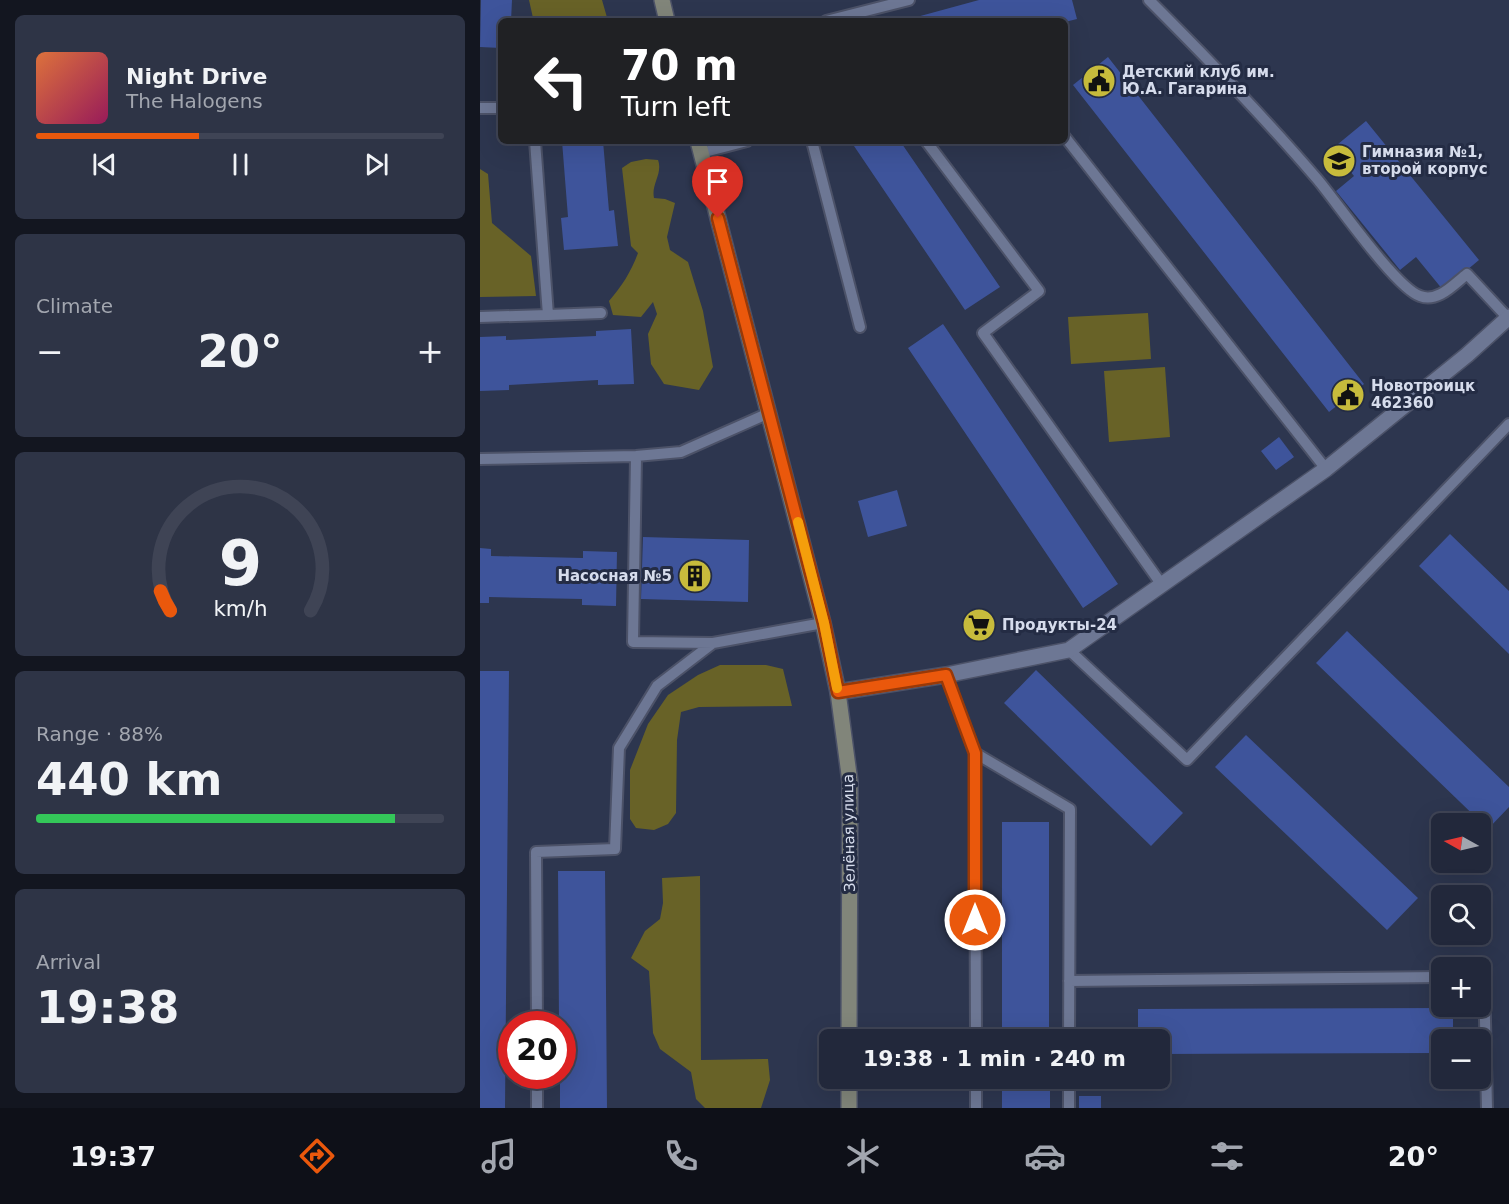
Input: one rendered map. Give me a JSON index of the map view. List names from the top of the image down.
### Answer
{
  "streets": {
    "main road": ["Зелёная улица"]
  },
  "places": {
    "public building": ["Детский клуб им. Ю.А. Гагарина", "Новотроицк 462360"],
    "school or university": ["Гимназия №1, второй корпус"],
    "building": ["Насосная №5"],
    "supermarket": ["Продукты-24"]
  },
  "north": "left",
  "page": {
    "turn": ["70 m", "Turn left"],
    "song": ["Night Drive", "The Halogens"],
    "tile": [
      "Climate",
      ["Range · 88%", "440 km"],
      ["Arrival", "19:38"]
    ],
    "heat": ["−", "20°", "+"],
    "map_buttons": ["+", "−"],
    "limit": "20",
    "trip": "19:38 · 1 min · 240 m",
    "tabs": ["19:37", "20°"],
    "gauge": ["9", "km/h"]
  }
}
